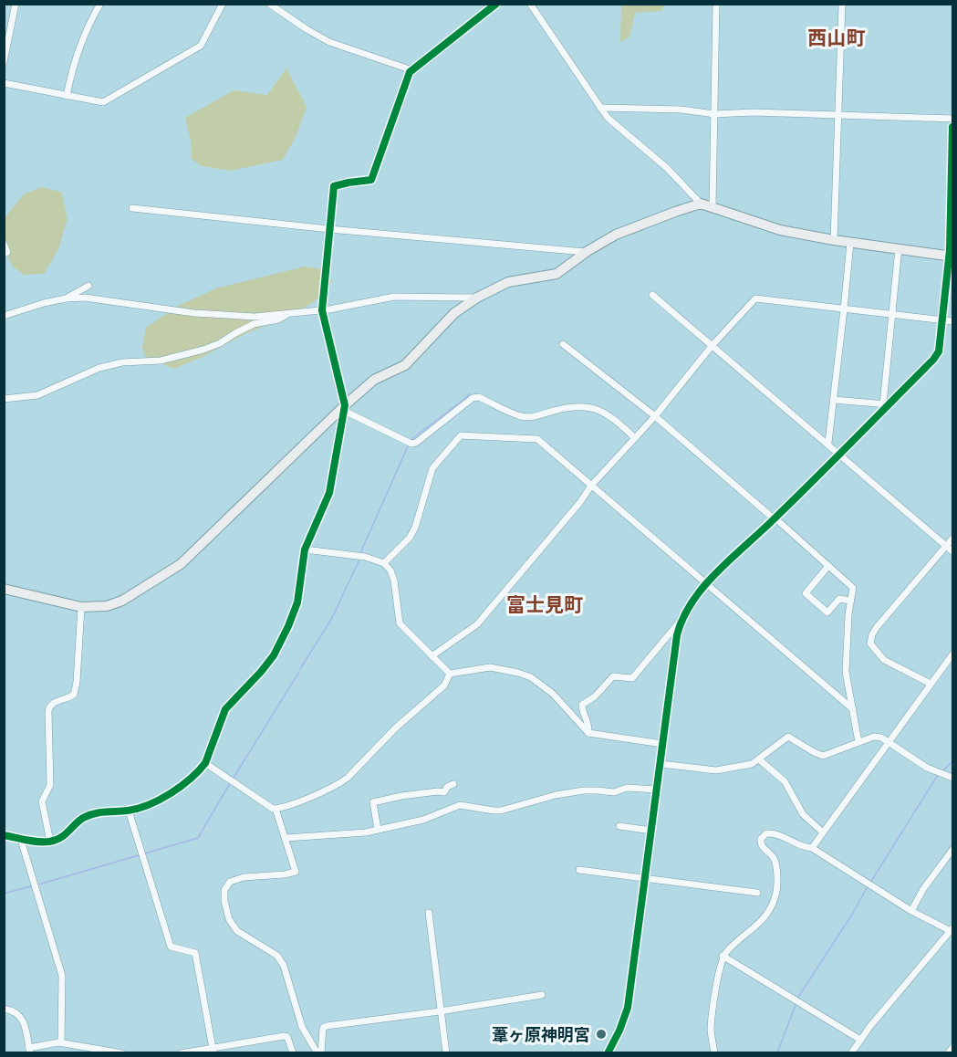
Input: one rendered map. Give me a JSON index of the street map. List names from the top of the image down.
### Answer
{
  "districts": ["西山町", "富士見町"],
  "places": ["葦ヶ原神明宮"]
}
